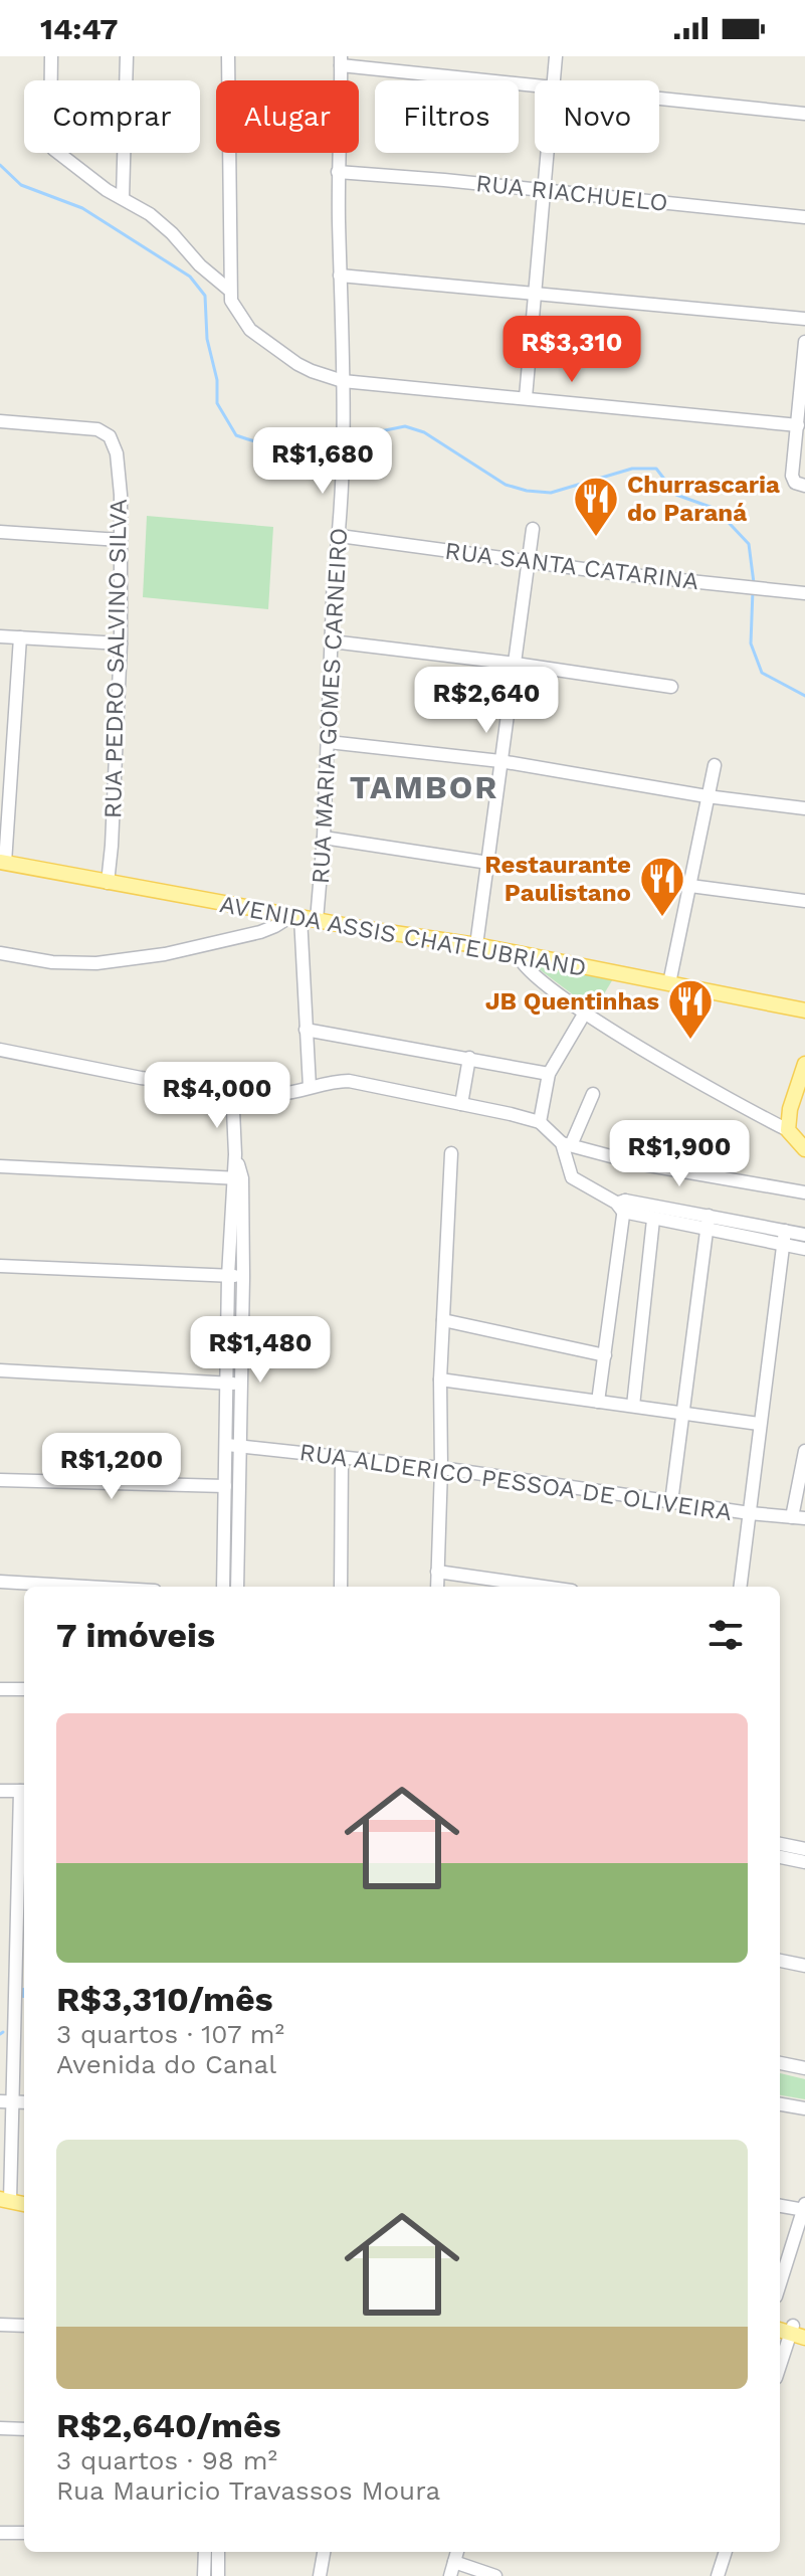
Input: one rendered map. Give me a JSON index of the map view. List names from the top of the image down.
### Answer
{
  "streets": {
    "main road": ["AVENIDA ASSIS CHATEUBRIAND"],
    "street": [
      "RUA RIACHUELO",
      "RUA SANTA CATARINA",
      "RUA PEDRO SALVINO SILVA",
      "RUA MARIA GOMES CARNEIRO",
      "RUA ALDERICO PESSOA DE OLIVEIRA"
    ]
  },
  "crossings": [
    ["RUA RIACHUELO", "RUA MARIA GOMES CARNEIRO"],
    ["RUA SANTA CATARINA", "RUA MARIA GOMES CARNEIRO"],
    ["RUA PEDRO SALVINO SILVA", "AVENIDA ASSIS CHATEUBRIAND"],
    ["RUA MARIA GOMES CARNEIRO", "AVENIDA ASSIS CHATEUBRIAND"]
  ],
  "districts": ["TAMBOR"],
  "places": {
    "restaurant": ["Churrascaria do Paraná", "Restaurante Paulistano", "JB Quentinhas"]
  },
  "page": {
    "status": "14:47",
    "chip": [
      "Comprar",
      "Alugar",
      "Filtros",
      "Novo"
    ],
    "price": [
      "R$3,310",
      "R$1,680",
      "R$2,640",
      "R$4,000",
      "R$1,900",
      "R$1,480",
      "R$1,200"
    ],
    "heading": "7 imóveis",
    "list": [
      {
        "name": "R$3,310/mês",
        "note": "3 quartos · 107 m² · Avenida do Canal"
      },
      {
        "name": "R$2,640/mês",
        "note": "3 quartos · 98 m² · Rua Mauricio Travassos Moura"
      }
    ]
  }
}
